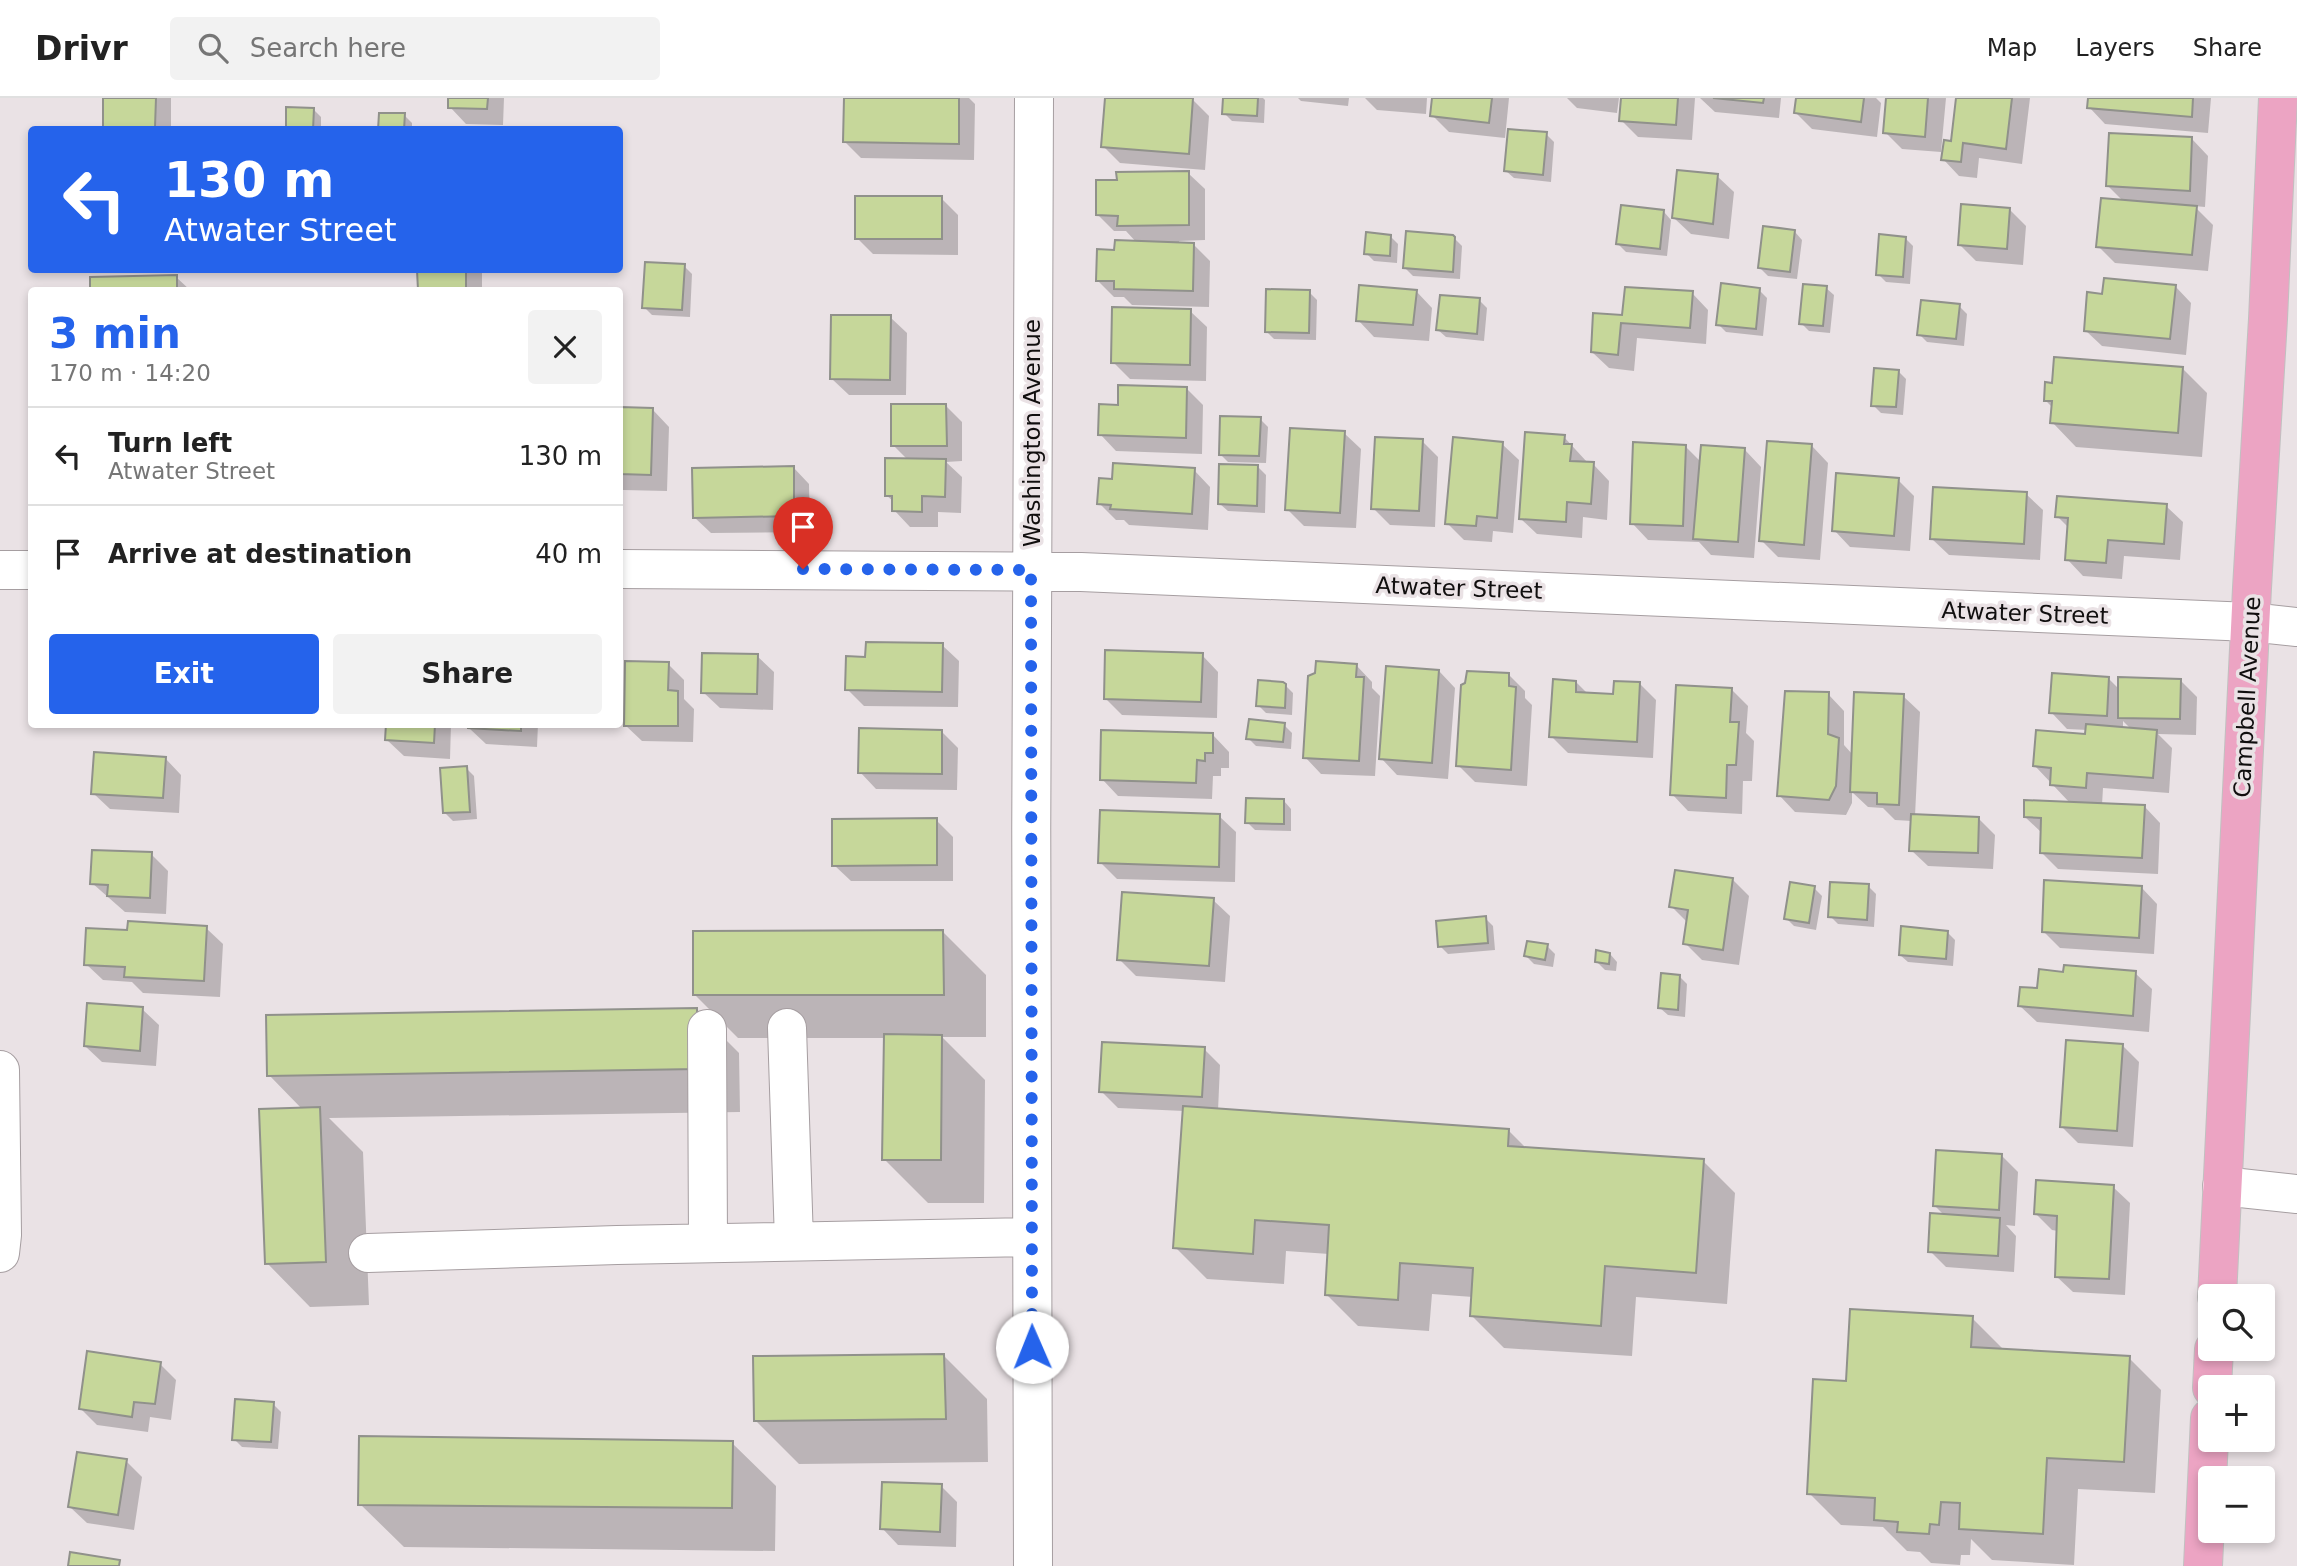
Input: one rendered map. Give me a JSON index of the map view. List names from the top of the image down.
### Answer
{
  "streets": {
    "main road": ["Campbell Avenue"],
    "street": ["Washington Avenue", "Atwater Street"]
  },
  "crossings": [
    ["Washington Avenue", "Atwater Street"],
    ["Atwater Street", "Campbell Avenue"]
  ],
  "page": {
    "header": "Drivr",
    "search": "Search here",
    "nav": ["Map", "Layers", "Share"],
    "turn": ["130 m", "Atwater Street"],
    "heading": ["3 min", "170 m · 14:20"],
    "list": [
      {
        "name": "Turn left",
        "note": "Atwater Street",
        "value": "130 m"
      },
      {
        "name": "Arrive at destination",
        "value": "40 m"
      }
    ],
    "buttons": ["Exit", "Share"],
    "map_buttons": ["+", "−"]
  }
}
